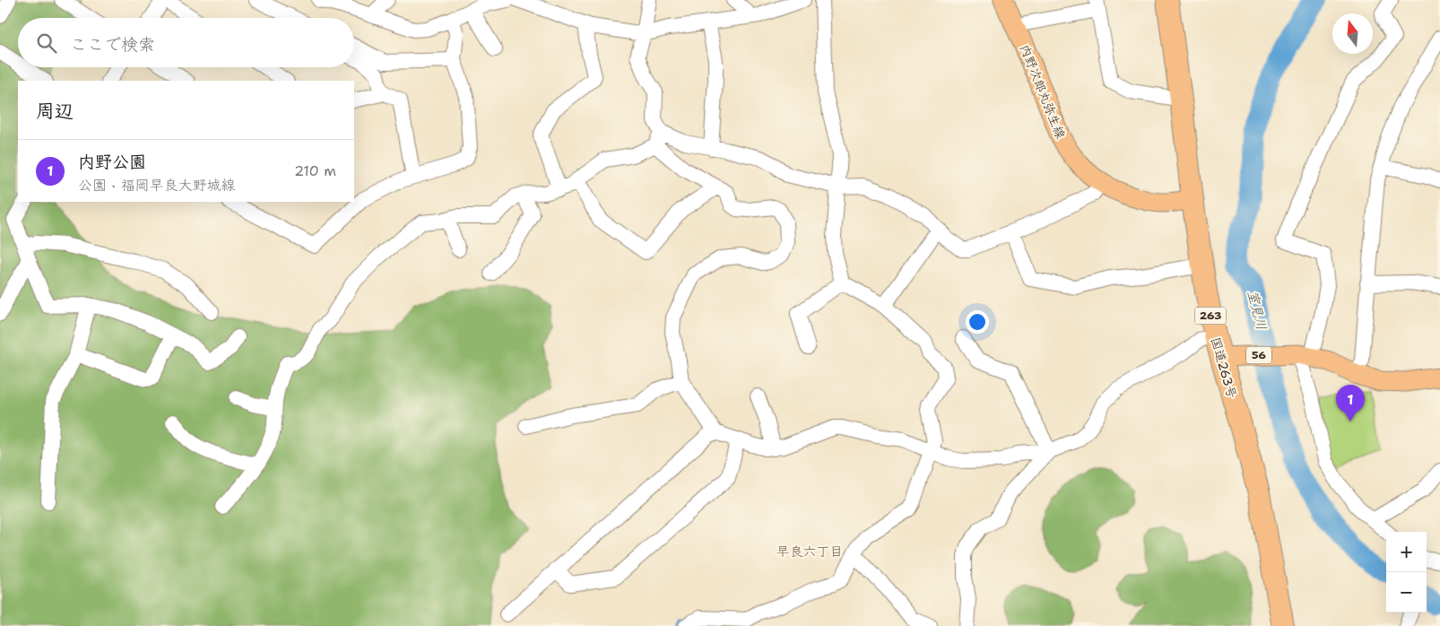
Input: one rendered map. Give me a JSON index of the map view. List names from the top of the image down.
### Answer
{
  "streets": {
    "highway": ["263", "国道263号"],
    "main road": ["内野次郎丸弥生線", "56"]
  },
  "crossings": [
    ["内野次郎丸弥生線", "国道263号"],
    ["56", "国道263号"]
  ],
  "districts": ["早良六丁目"],
  "water": ["室見川"],
  "north": "top",
  "page": {
    "search": "ここで検索",
    "heading": "周辺",
    "list": [
      {
        "mark": "1",
        "name": "内野公園",
        "note": "公園 · 福岡早良大野城線",
        "value": "210 m"
      }
    ],
    "pins": "1",
    "map_buttons": ["+", "−"]
  }
}
